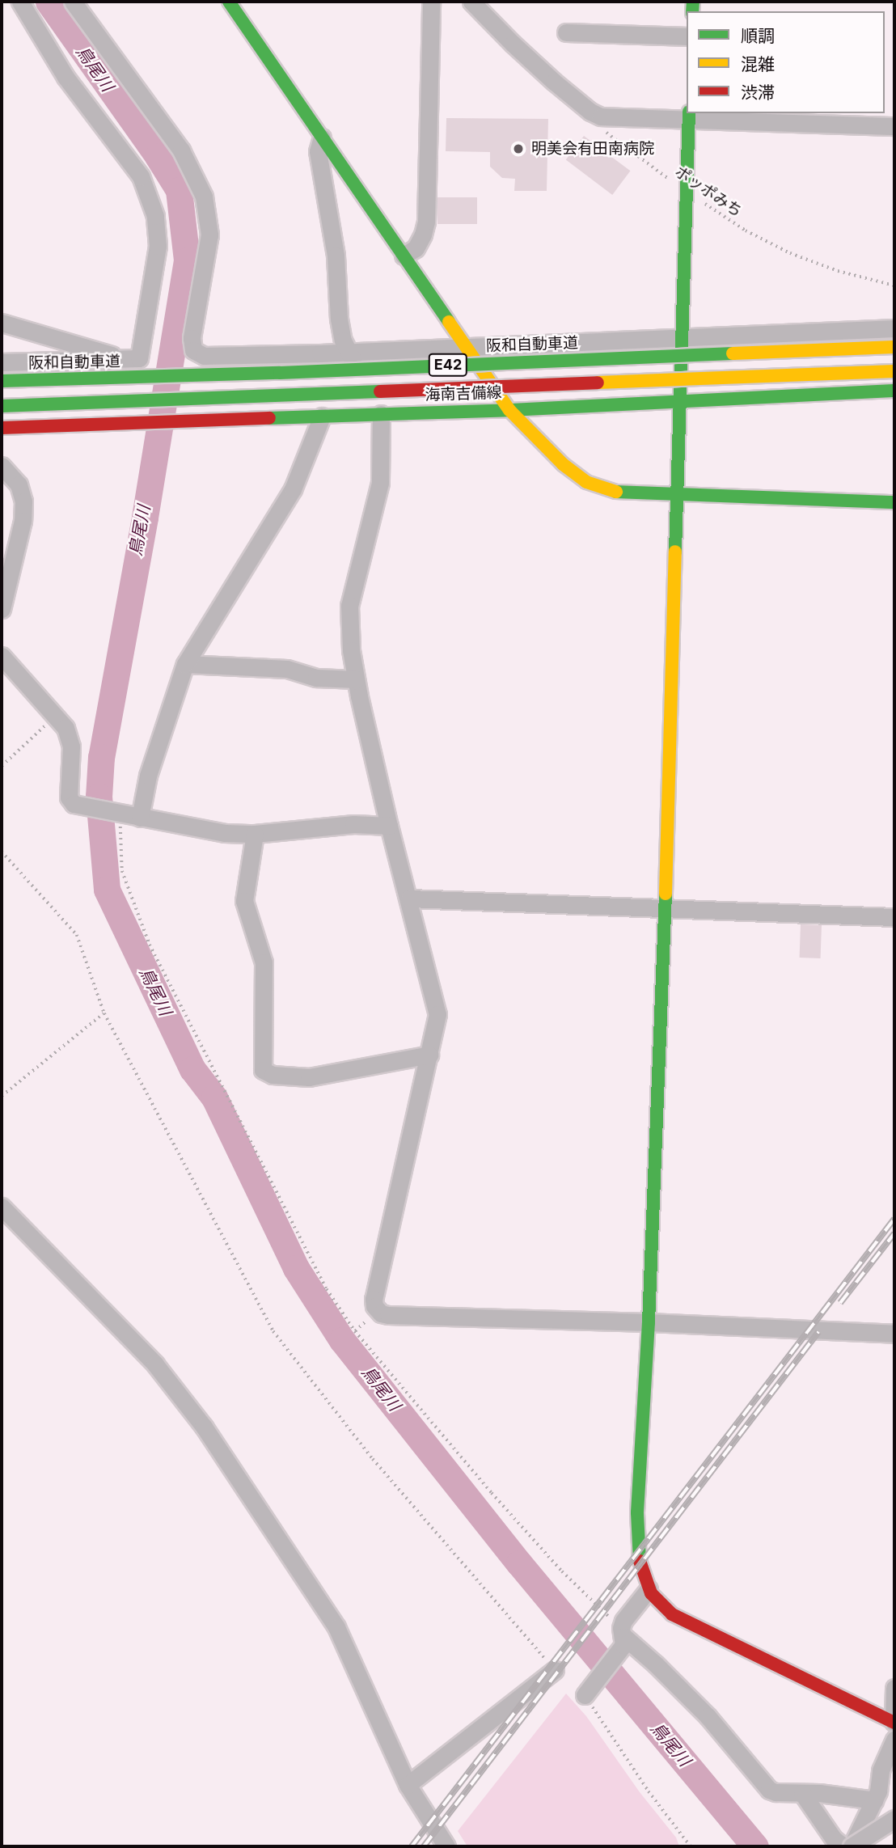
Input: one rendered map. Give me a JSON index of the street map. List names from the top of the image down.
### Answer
{
  "streets": {
    "main road": ["阪和自動車道", "E42", "海南吉備線"],
    "path": ["ポッポみち"]
  },
  "water": ["鳥尾川"],
  "places": ["明美会有田南病院"],
  "legend": ["順調", "混雑", "渋滞"]
}
